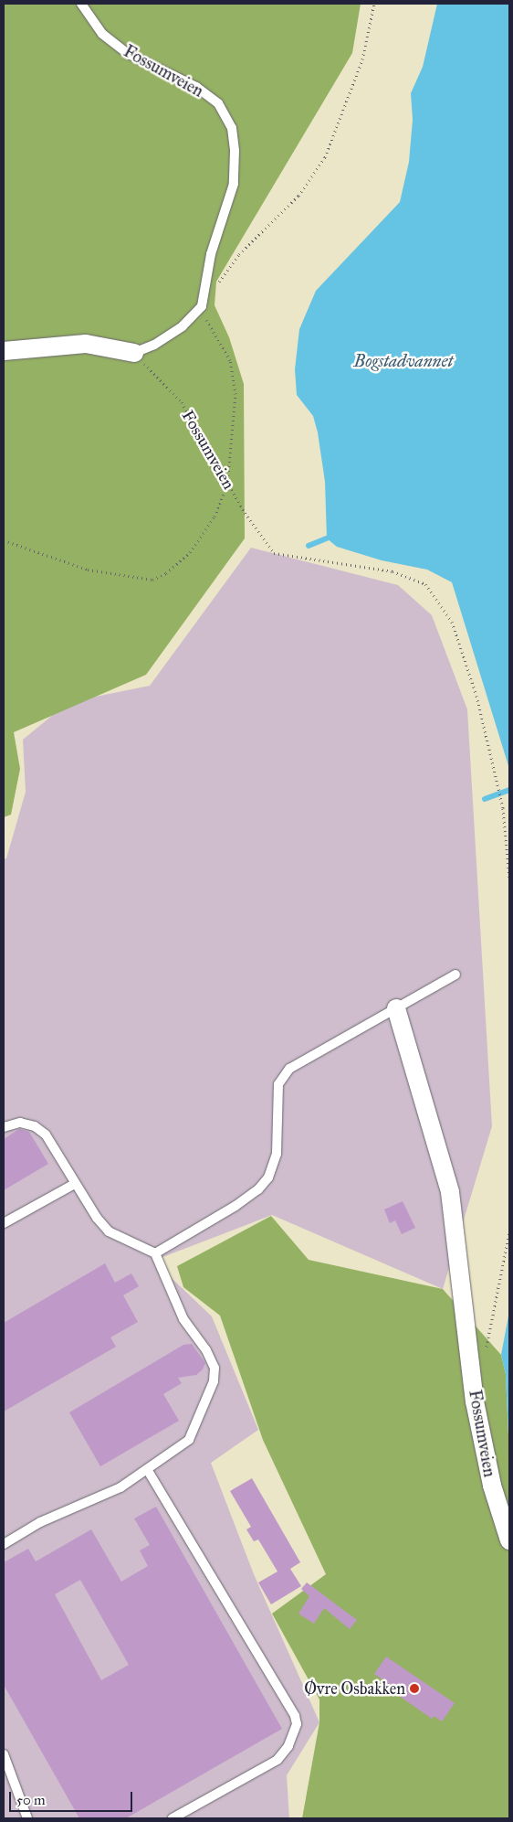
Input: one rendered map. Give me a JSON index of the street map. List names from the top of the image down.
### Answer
{
  "streets": {
    "street": ["Fossumveien"]
  },
  "water": ["Bogstadvannet"],
  "places": ["Øvre Osbakken"],
  "scale_bar": "50 m"
}
